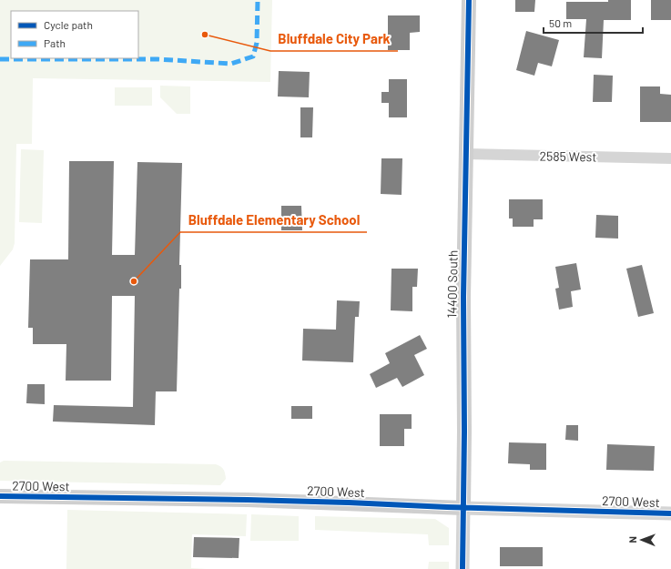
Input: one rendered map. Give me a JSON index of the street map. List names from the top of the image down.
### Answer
{
  "streets": {
    "main road": ["14400 South", "2700 West"],
    "street": ["2585 West"]
  },
  "crossings": [
    ["2585 West", "14400 South"],
    ["14400 South", "2700 West"]
  ],
  "places": ["Bluffdale City Park", "Bluffdale Elementary School"],
  "legend": ["Cycle path", "Path"],
  "scale_bar": "50 m",
  "north": "left"
}
